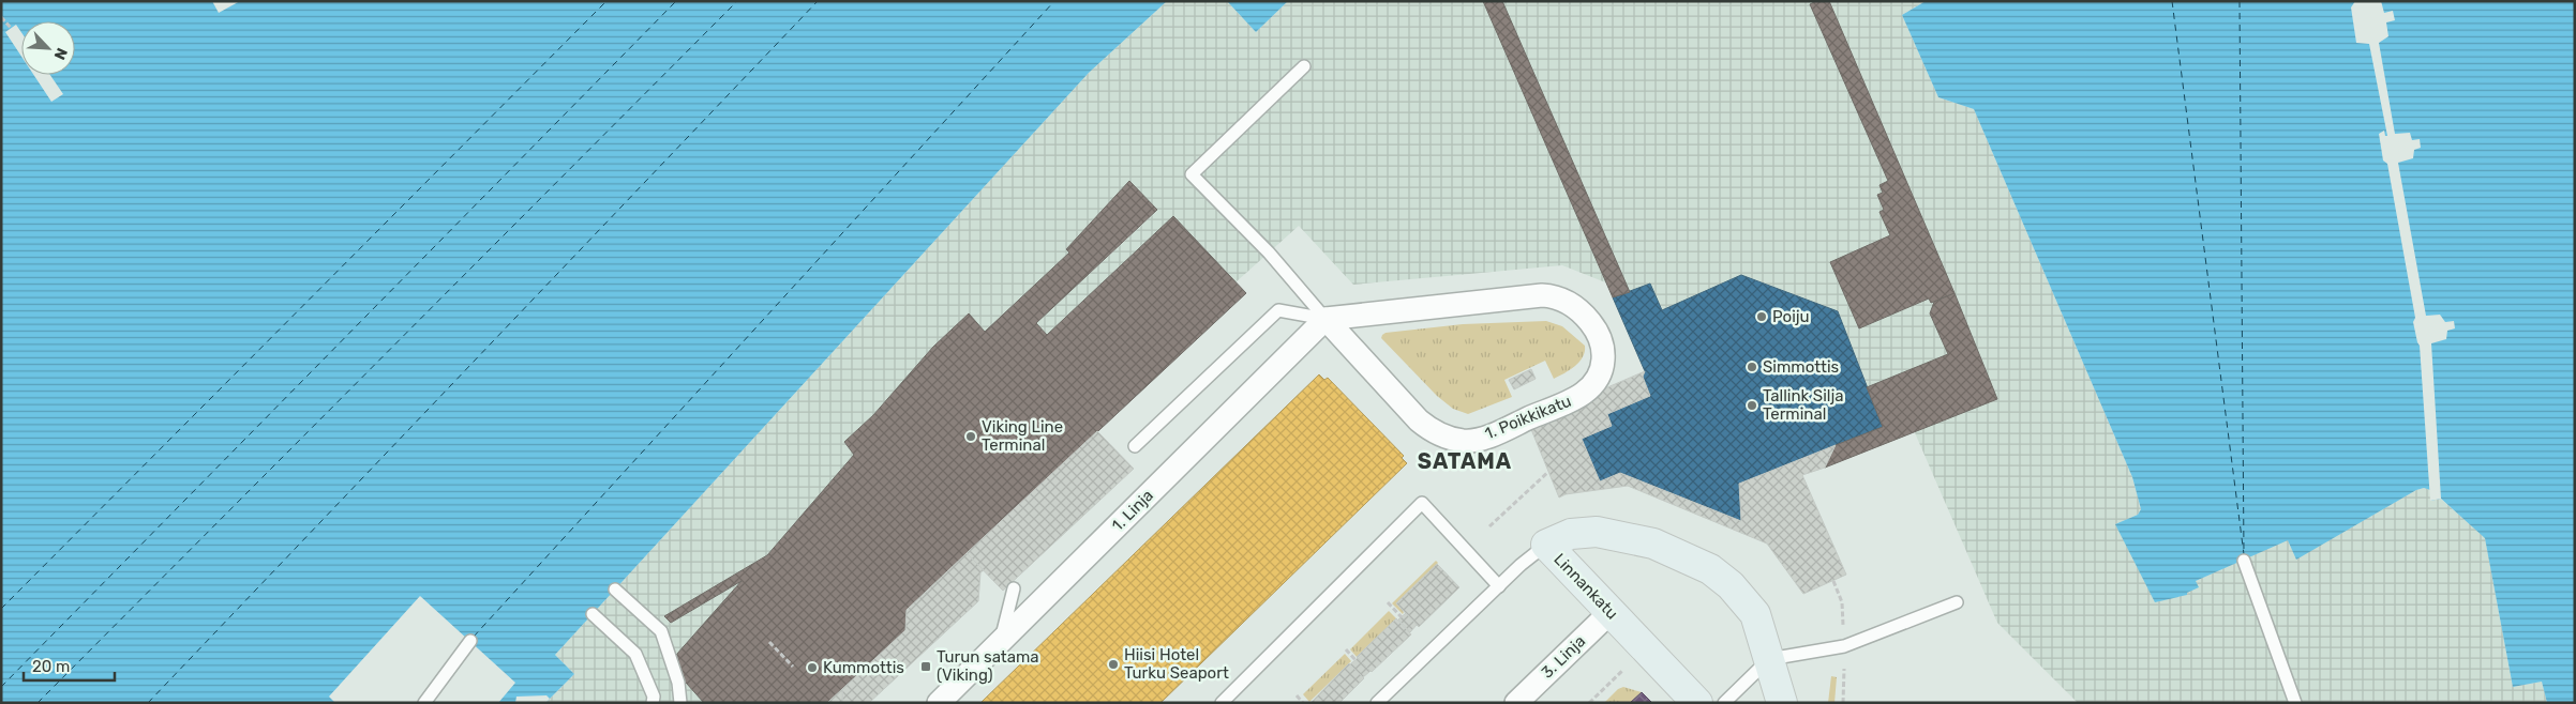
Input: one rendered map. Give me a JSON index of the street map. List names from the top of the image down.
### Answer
{
  "streets": {
    "main road": ["Linnankatu"],
    "street": ["1. Poikkikatu", "1. Linja", "3. Linja"]
  },
  "crossings": [
    ["1. Poikkikatu", "1. Linja"],
    ["Linnankatu", "3. Linja"]
  ],
  "districts": ["SATAMA"],
  "places": {
    "other": [
      "Poiju",
      "Simmottis",
      "Tallink Silja Terminal",
      "Viking Line Terminal",
      "Hiisi Hotel Turku Seaport",
      "Kummottis"
    ],
    "transit": ["Turun satama (Viking)"]
  },
  "scale_bar": "20 m",
  "north": "bottom right"
}
